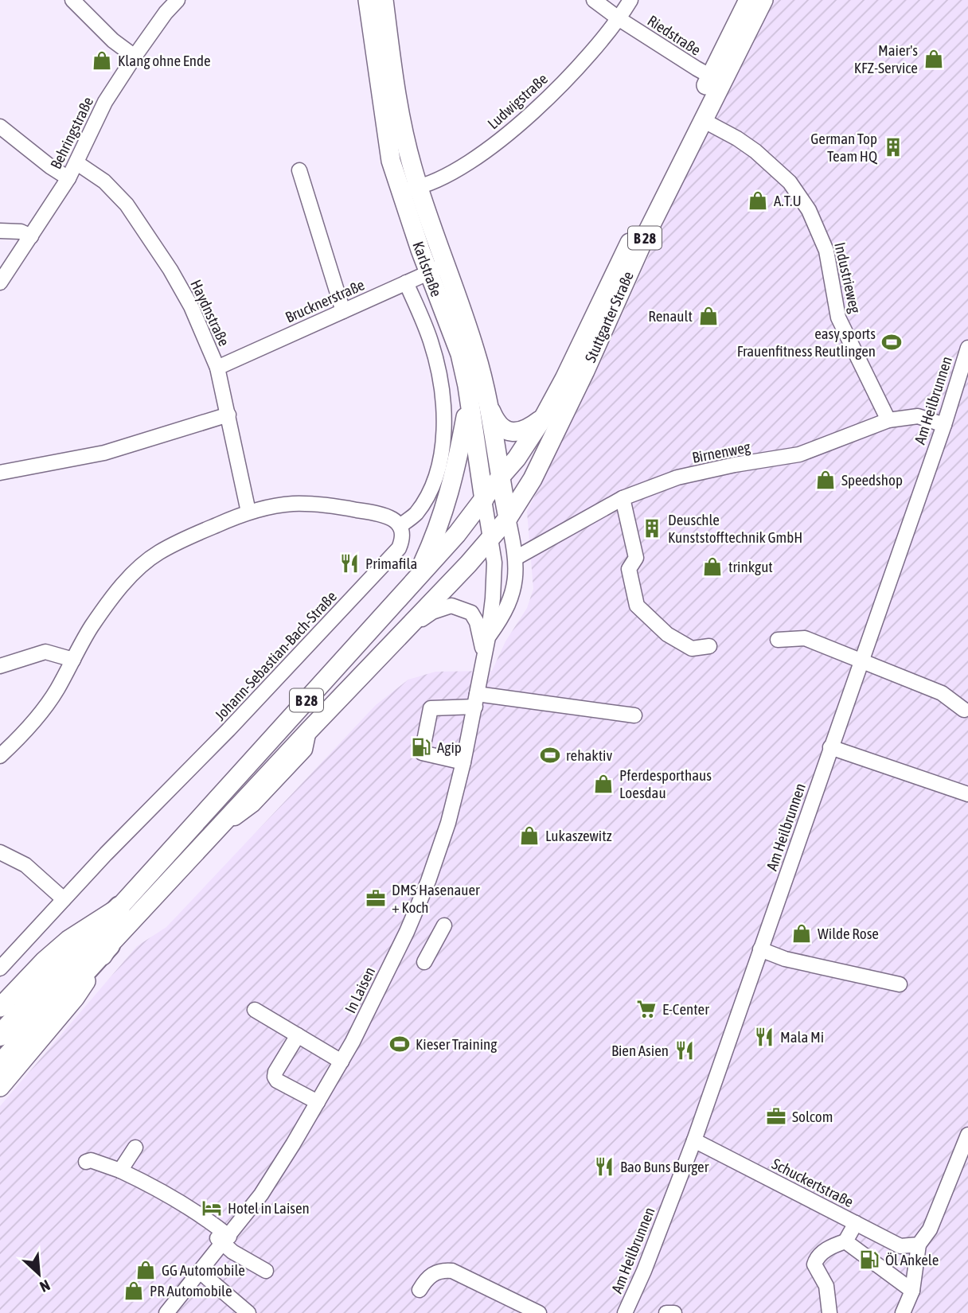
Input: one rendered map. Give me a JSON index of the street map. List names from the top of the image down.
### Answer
{
  "streets": {
    "highway": ["B 28"],
    "main road": ["Karlstraße", "Stuttgarter Straße"],
    "street": [
      "Riedstraße",
      "Ludwigstraße",
      "Behringstraße",
      "Industrieweg",
      "Brucknerstraße",
      "Haydnstraße",
      "Am Heilbrunnen",
      "Birnenweg",
      "Johann-Sebastian-Bach-Straße",
      "In Laisen",
      "Schuckertstraße"
    ]
  },
  "crossings": [
    ["Riedstraße", "Ludwigstraße"],
    ["Riedstraße", "Stuttgarter Straße"],
    ["Ludwigstraße", "Karlstraße"],
    ["Behringstraße", "Haydnstraße"],
    ["B 28", "Karlstraße"],
    ["B 28", "Stuttgarter Straße"],
    ["B 28", "In Laisen"],
    ["Karlstraße", "Brucknerstraße"],
    ["Karlstraße", "Stuttgarter Straße"],
    ["Karlstraße", "In Laisen"],
    ["Industrieweg", "Stuttgarter Straße"],
    ["Industrieweg", "Birnenweg"],
    ["Brucknerstraße", "Haydnstraße"],
    ["Stuttgarter Straße", "In Laisen"],
    ["Am Heilbrunnen", "Birnenweg"],
    ["Am Heilbrunnen", "Schuckertstraße"],
    ["Birnenweg", "In Laisen"]
  ],
  "places": {
    "shop": [
      "Maier's KFZ-Service",
      "Klang ohne Ende",
      "A.T.U",
      "Renault",
      "Speedshop",
      "trinkgut",
      "Pferdesporthaus Loesdau",
      "Lukaszewitz",
      "Wilde Rose",
      "GG Automobile",
      "PR Automobile"
    ],
    "building": ["German Top Team HQ", "Deuschle Kunststofftechnik GmbH"],
    "sports": ["easy sports Frauenfitness Reutlingen", "rehaktiv", "Kieser Training"],
    "restaurant": [
      "Primafila",
      "Mala Mi",
      "Bien Asien",
      "Bao Buns Burger"
    ],
    "fuel station": ["Agip", "Öl Ankele"],
    "office": ["DMS Hasenauer + Koch", "Solcom"],
    "supermarket": ["E-Center"],
    "hotel": ["Hotel in Laisen"]
  },
  "north": "bottom right"
}
